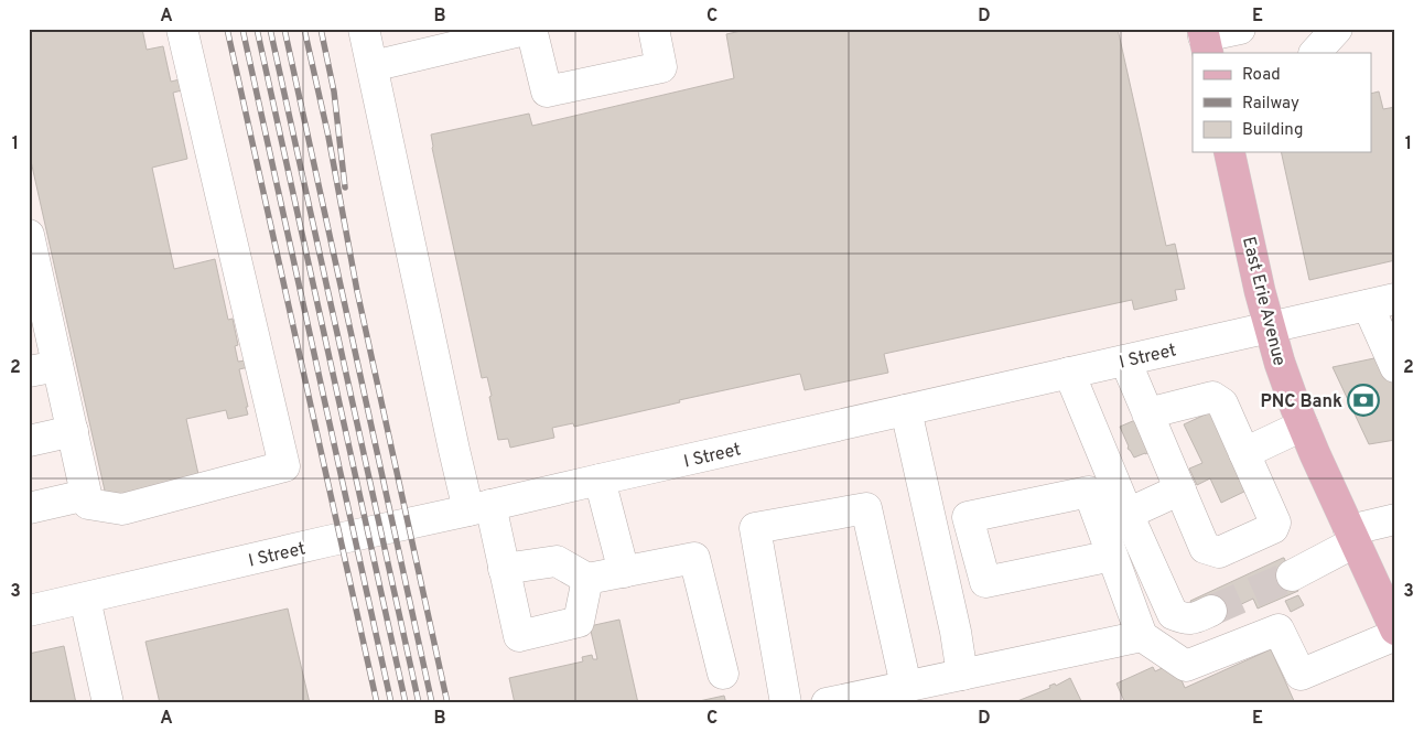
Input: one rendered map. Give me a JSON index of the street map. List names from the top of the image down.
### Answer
{
  "streets": {
    "main road": ["East Erie Avenue"],
    "street": ["I Street"]
  },
  "crossings": [
    ["East Erie Avenue", "I Street"]
  ],
  "places": {
    "bank": ["PNC Bank"]
  },
  "legend": ["Road", "Railway", "Building"],
  "grid": {
    "columns": [
      "A",
      "B",
      "C",
      "D",
      "E"
    ],
    "rows": ["1", "2", "3"]
  }
}
